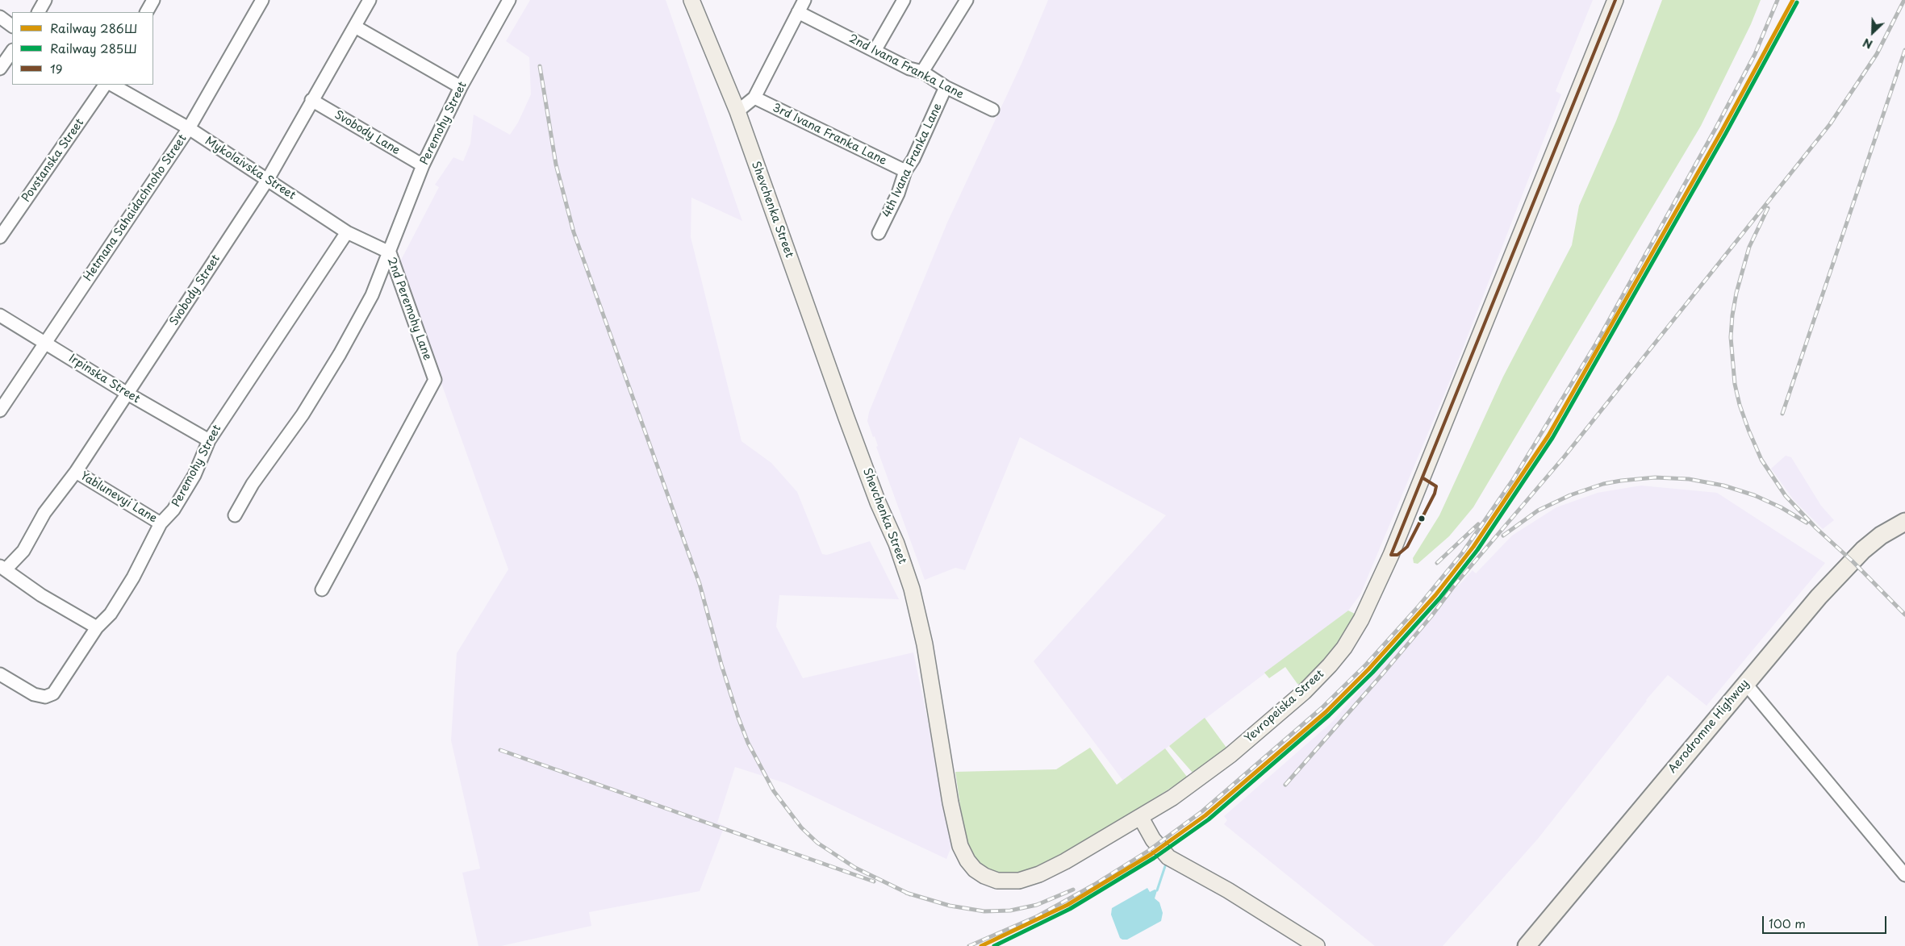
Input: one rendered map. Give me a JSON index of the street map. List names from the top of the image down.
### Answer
{
  "streets": {
    "highway": ["Aerodromne Highway"],
    "main road": ["Shevchenka Street", "Yevropeiska Street"],
    "street": [
      "2nd Ivana Franka Lane",
      "Peremohy Street",
      "Svobody Lane",
      "3rd Ivana Franka Lane",
      "Povstanska Street",
      "4th Ivana Franka Lane",
      "Mykolaivska Street",
      "Hetmana Sahaidachnoho Street",
      "Svobody Street",
      "2nd Peremohy Lane",
      "Irpinska Street",
      "Yablunevyi Lane"
    ]
  },
  "crossings": [
    ["2nd Ivana Franka Lane", "4th Ivana Franka Lane"],
    ["Peremohy Street", "Svobody Lane"],
    ["Peremohy Street", "Mykolaivska Street"],
    ["Peremohy Street", "2nd Peremohy Lane"],
    ["Peremohy Street", "Irpinska Street"],
    ["Peremohy Street", "Yablunevyi Lane"],
    ["Svobody Lane", "Svobody Street"],
    ["3rd Ivana Franka Lane", "4th Ivana Franka Lane"],
    ["Mykolaivska Street", "Hetmana Sahaidachnoho Street"],
    ["Mykolaivska Street", "Svobody Street"],
    ["Mykolaivska Street", "2nd Peremohy Lane"],
    ["Hetmana Sahaidachnoho Street", "Irpinska Street"],
    ["Shevchenka Street", "Yevropeiska Street"],
    ["Svobody Street", "Irpinska Street"],
    ["Svobody Street", "Yablunevyi Lane"]
  ],
  "lines": ["rail line 286Ш", "transit line 19", "rail line 285Ш"],
  "legend": ["Railway 286Ш", "Railway 285Ш", "19"],
  "scale_bar": "100 m",
  "north": "bottom left"
}
